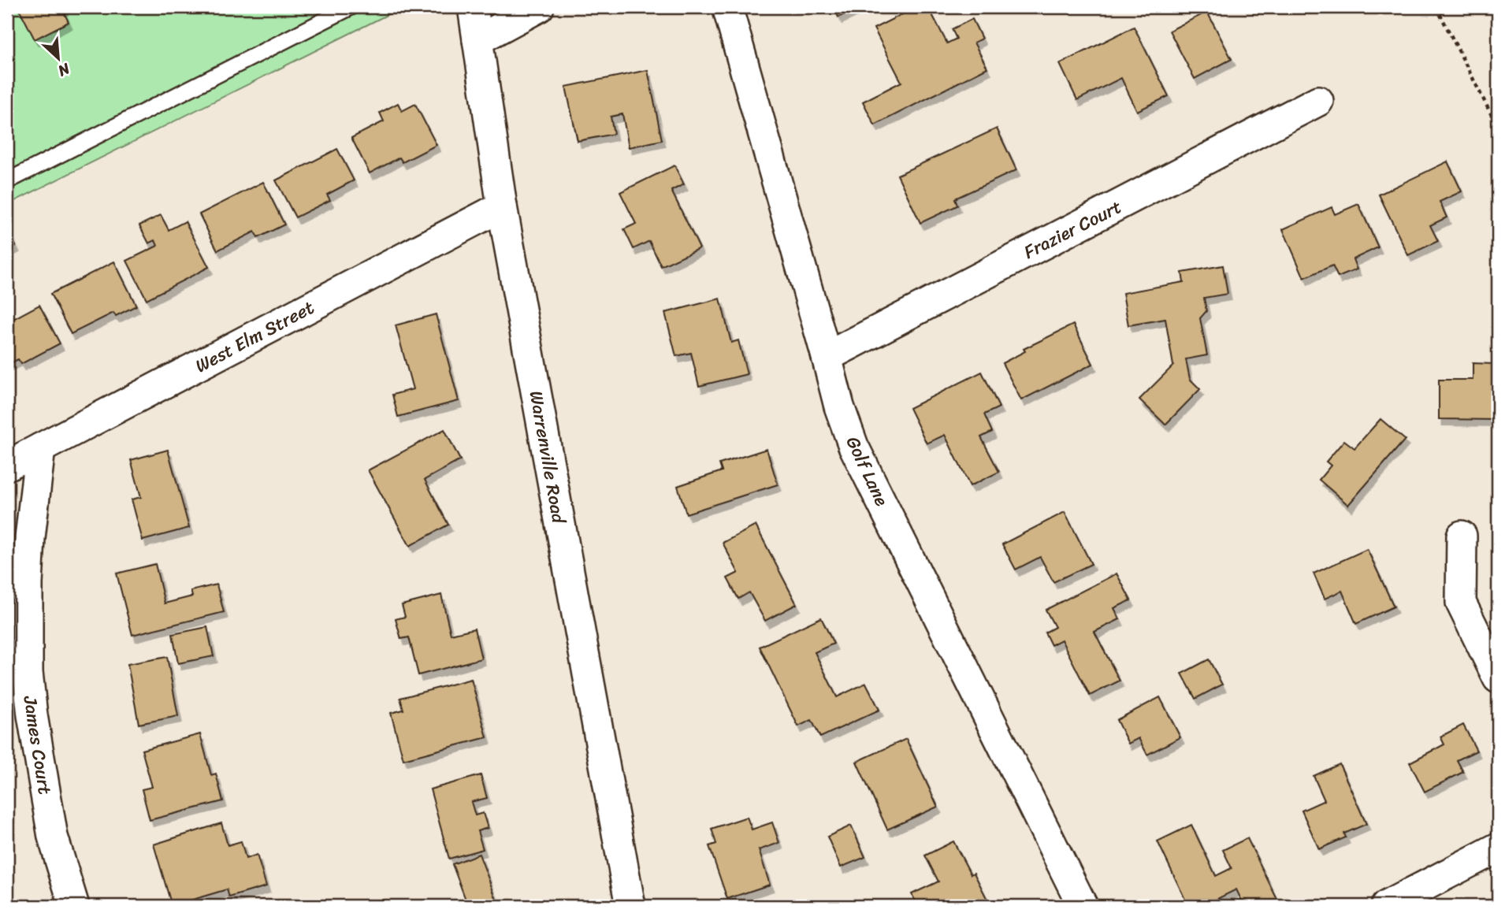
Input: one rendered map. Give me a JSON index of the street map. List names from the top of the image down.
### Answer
{
  "streets": {
    "street": [
      "Frazier Court",
      "West Elm Street",
      "Warrenville Road",
      "Golf Lane",
      "James Court"
    ]
  },
  "crossings": [
    ["Frazier Court", "Golf Lane"],
    ["West Elm Street", "Warrenville Road"],
    ["West Elm Street", "James Court"]
  ],
  "north": "bottom right"
}
